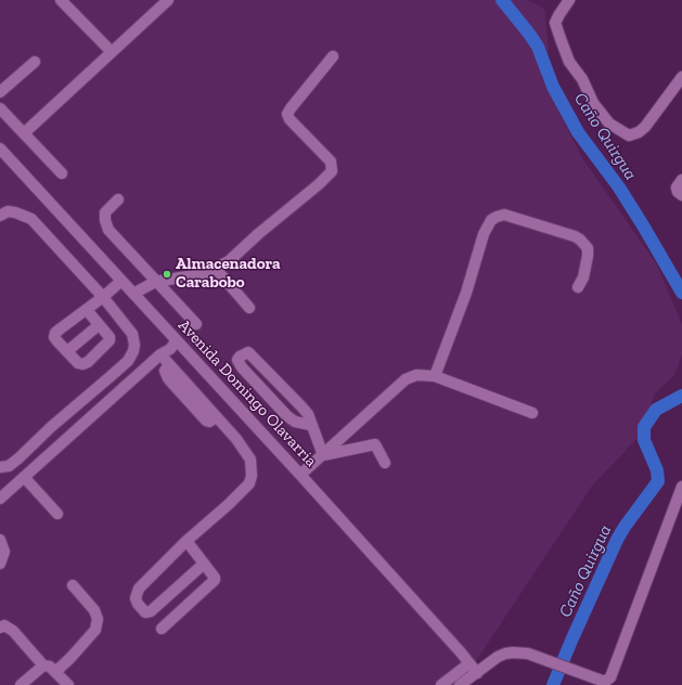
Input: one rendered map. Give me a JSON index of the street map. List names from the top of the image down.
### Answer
{
  "streets": {
    "street": ["Avenida Domingo Olavarria"]
  },
  "water": ["Caño Quirgua"],
  "places": ["Almacenadora Carabobo"]
}
